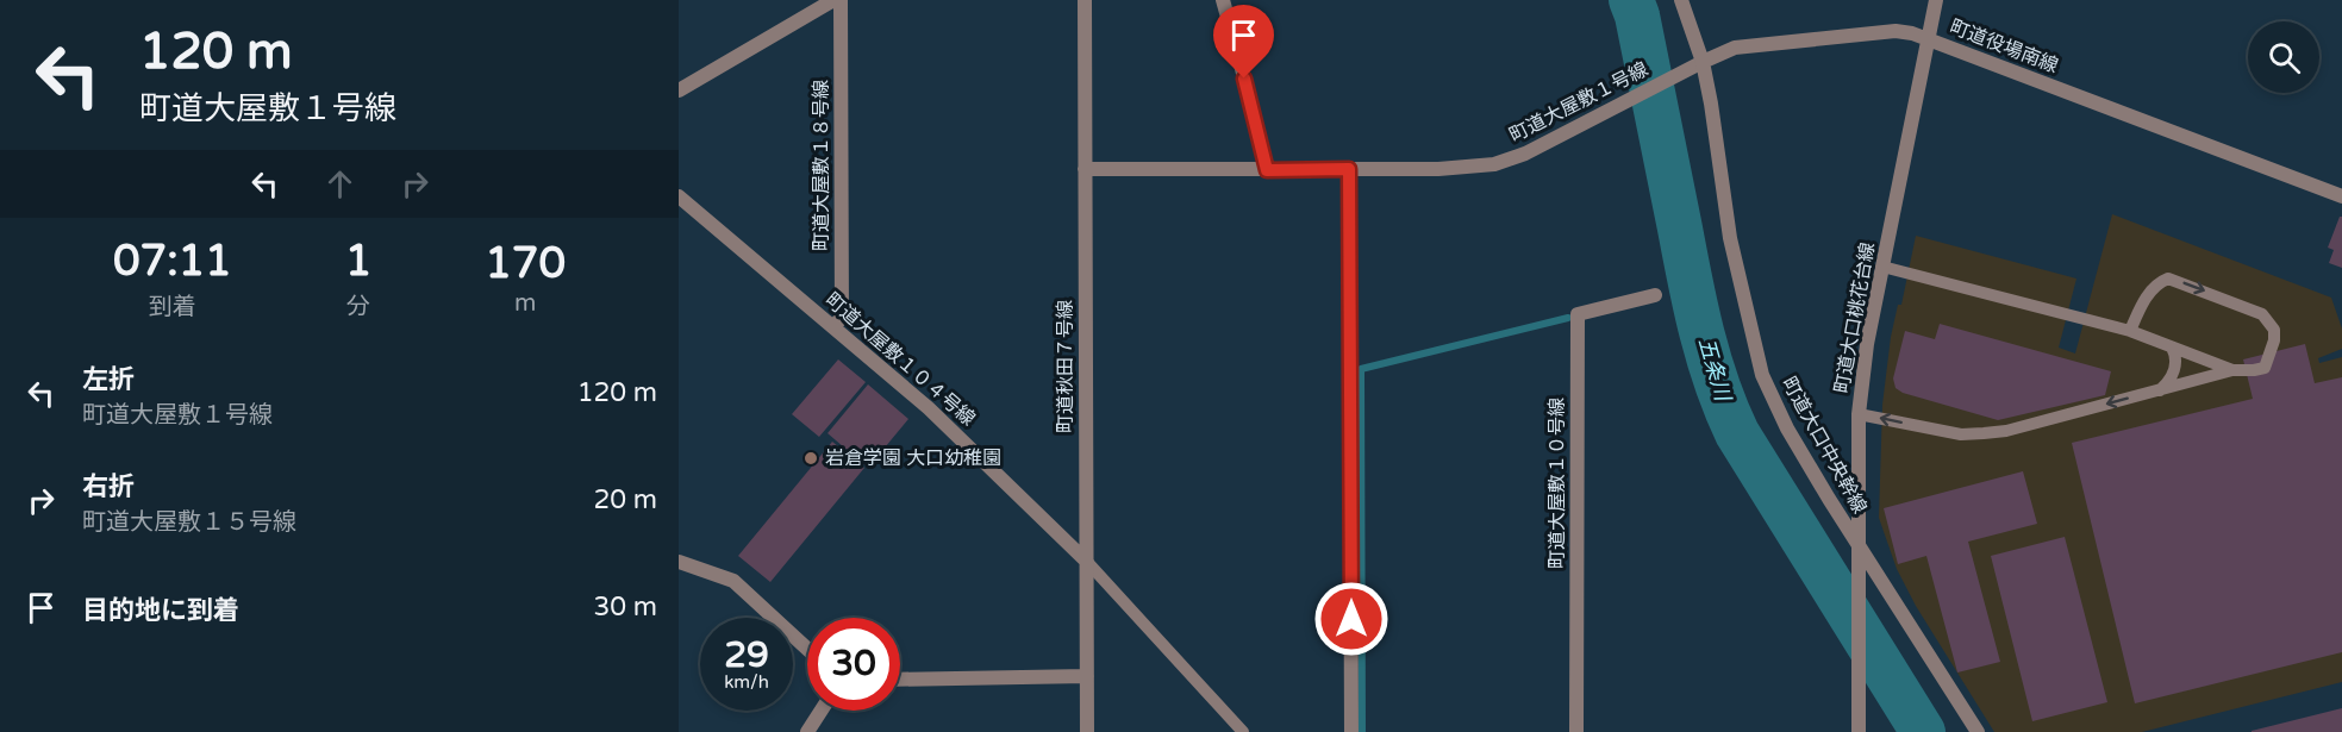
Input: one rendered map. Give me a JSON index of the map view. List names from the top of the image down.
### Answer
{
  "streets": {
    "street": [
      "町道役場南線",
      "町道大屋敷１号線",
      "町道大屋敷１８号線",
      "町道大口桃花台線",
      "町道大屋敷１０４号線",
      "町道秋田７号線",
      "町道大口中央幹線",
      "町道大屋敷１０号線"
    ]
  },
  "crossings": [
    ["町道役場南線", "町道大屋敷１号線"],
    ["町道役場南線", "町道大口桃花台線"],
    ["町道役場南線", "町道大口中央幹線"],
    ["町道大屋敷１号線", "町道秋田７号線"],
    ["町道大屋敷１号線", "町道大口中央幹線"],
    ["町道大屋敷１８号線", "町道大屋敷１０４号線"],
    ["町道大口桃花台線", "町道大口中央幹線"],
    ["町道大屋敷１０４号線", "町道秋田７号線"]
  ],
  "water": ["五条川"],
  "places": ["岩倉学園 大口幼稚園"],
  "page": {
    "turn": ["120 m", "町道大屋敷１号線"],
    "eta": [
      "07:11",
      "到着",
      "1",
      "分",
      "170",
      "m"
    ],
    "list": [
      {
        "name": "左折",
        "note": "町道大屋敷１号線",
        "value": "120 m"
      },
      {
        "name": "右折",
        "note": "町道大屋敷１５号線",
        "value": "20 m"
      },
      {
        "name": "目的地に到着",
        "value": "30 m"
      }
    ],
    "speed": "29 km/h",
    "limit": "30"
  }
}
